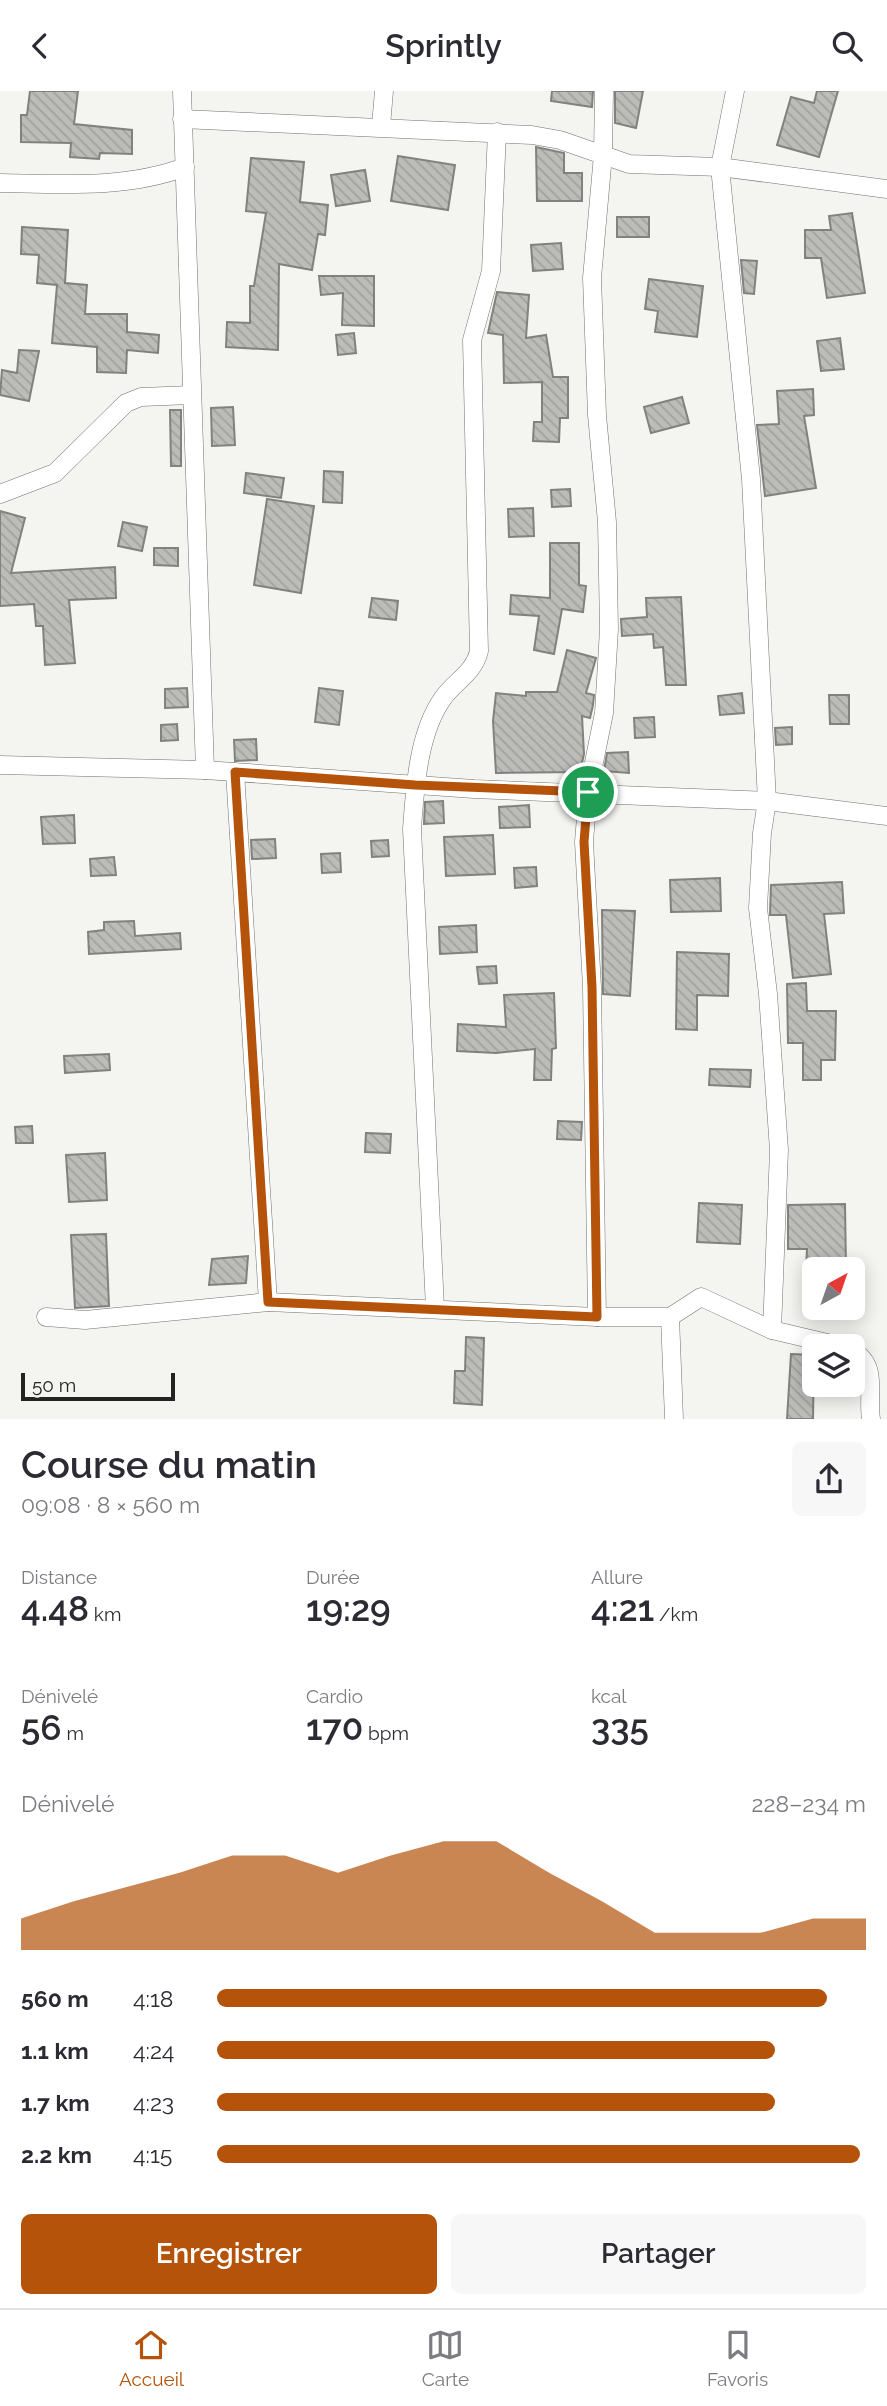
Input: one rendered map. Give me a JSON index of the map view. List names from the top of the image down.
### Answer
{
  "scale_bar": "50 m",
  "north": "top right",
  "page": {
    "header": "Sprintly",
    "scale": "50 m",
    "heading": ["Course du matin", "09:08 · 8 × 560 m"],
    "stats": [
      ["Distance", "4.48 km"],
      ["Durée", "19:29"],
      ["Allure", "4:21 /km"],
      ["Dénivelé", "56 m"],
      ["Cardio", "170 bpm"],
      ["kcal", "335"]
    ],
    "chart": ["Dénivelé", "228–234 m"],
    "list": [
      {
        "name": "560 m",
        "note": "4:18"
      },
      {
        "name": "1.1 km",
        "note": "4:24"
      },
      {
        "name": "1.7 km",
        "note": "4:23"
      },
      {
        "name": "2.2 km",
        "note": "4:15"
      }
    ],
    "buttons": ["Enregistrer", "Partager"],
    "tabs": ["Accueil", "Carte", "Favoris"]
  }
}
